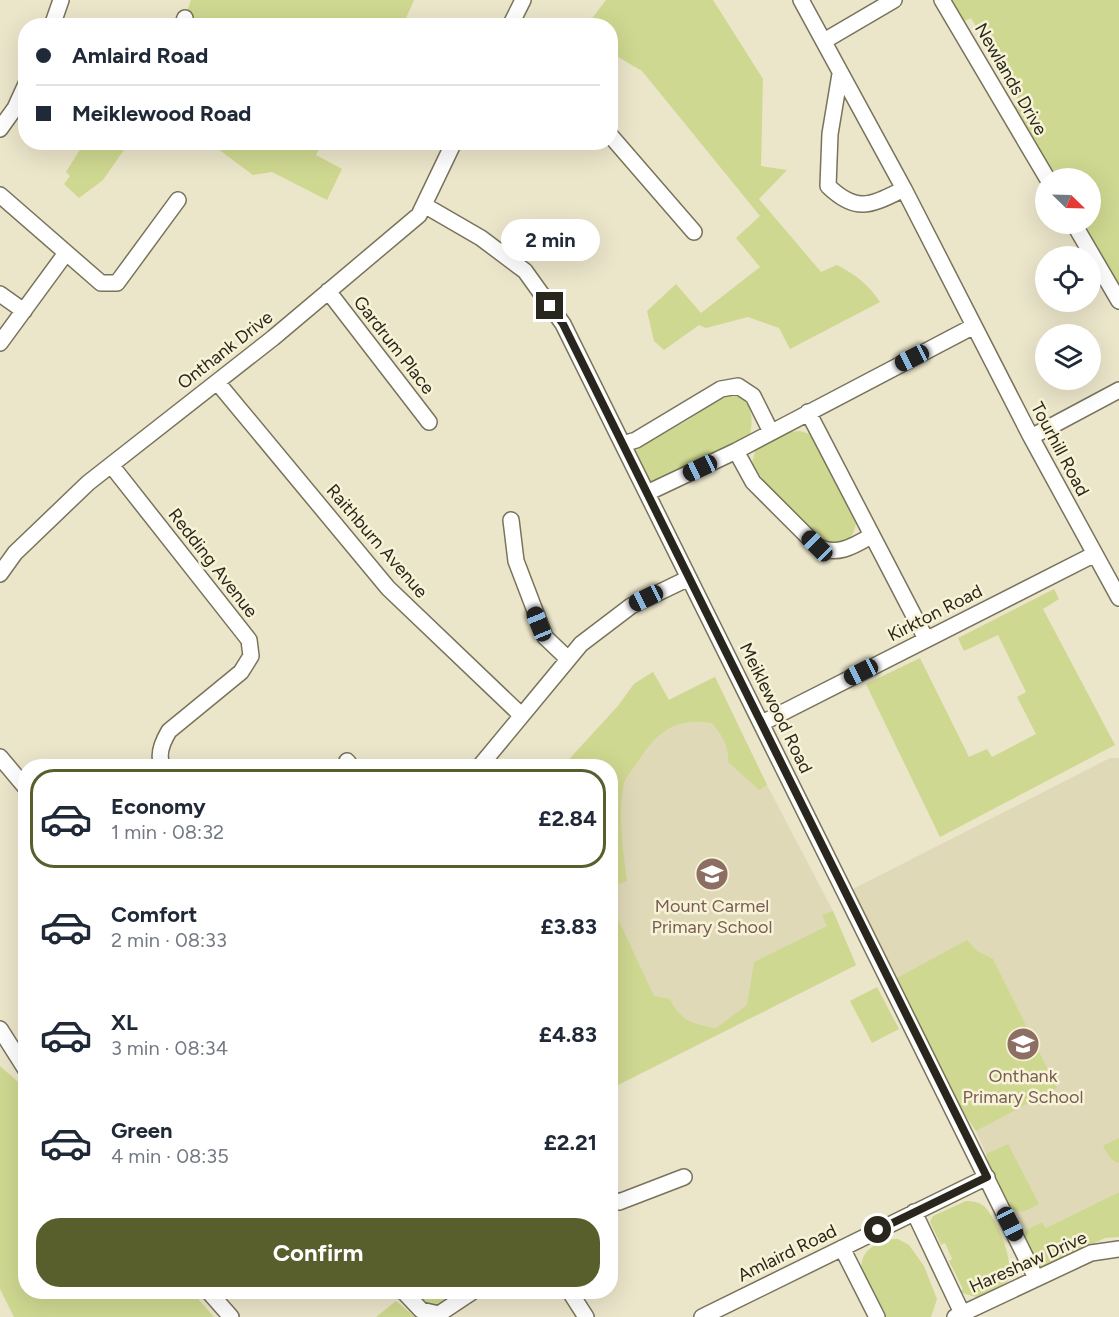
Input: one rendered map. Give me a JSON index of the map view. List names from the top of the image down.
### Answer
{
  "streets": {
    "street": [
      "Newlands Drive",
      "Gardrum Place",
      "Onthank Drive",
      "Tourhill Road",
      "Raithburn Avenue",
      "Redding Avenue",
      "Kirkton Road",
      "Meiklewood Road",
      "Amlaird Road",
      "Hareshaw Drive"
    ]
  },
  "crossings": [
    ["Gardrum Place", "Onthank Drive"],
    ["Onthank Drive", "Raithburn Avenue"],
    ["Onthank Drive", "Redding Avenue"],
    ["Onthank Drive", "Meiklewood Road"],
    ["Tourhill Road", "Kirkton Road"],
    ["Kirkton Road", "Meiklewood Road"],
    ["Meiklewood Road", "Amlaird Road"],
    ["Meiklewood Road", "Hareshaw Drive"]
  ],
  "places": {
    "school or university": ["Mount Carmel Primary School", "Onthank Primary School"]
  },
  "north": "bottom right",
  "page": {
    "banner": ["Amlaird Road", "Meiklewood Road"],
    "bubble": "2 min",
    "list": [
      {
        "name": "Economy",
        "note": "1 min · 08:32",
        "value": "£2.84"
      },
      {
        "name": "Comfort",
        "note": "2 min · 08:33",
        "value": "£3.83"
      },
      {
        "name": "XL",
        "note": "3 min · 08:34",
        "value": "£4.83"
      },
      {
        "name": "Green",
        "note": "4 min · 08:35",
        "value": "£2.21"
      }
    ],
    "buttons": "Confirm"
  }
}
